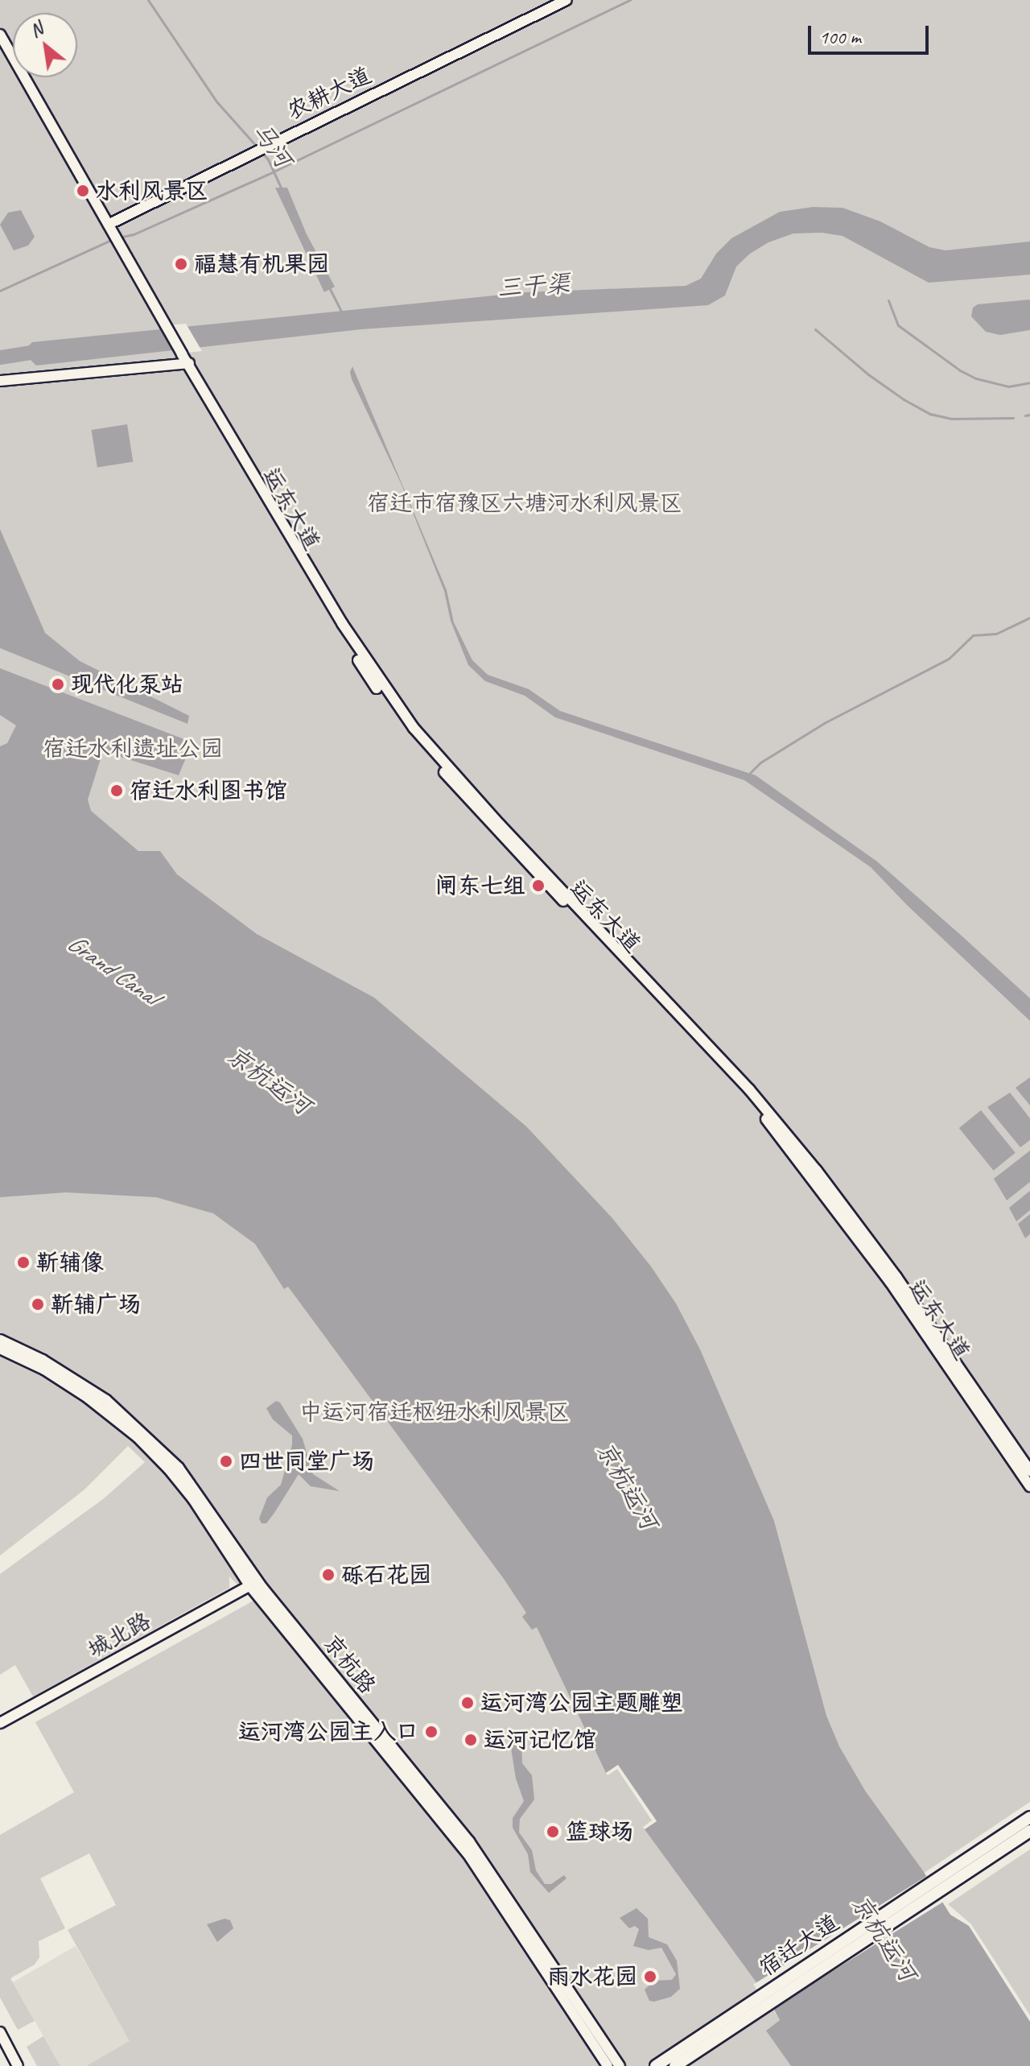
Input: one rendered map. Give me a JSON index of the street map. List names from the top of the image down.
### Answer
{
  "streets": {
    "main road": [
      "农耕大道",
      "运东大道",
      "城北路",
      "京杭路",
      "宿迁大道"
    ]
  },
  "crossings": [
    ["农耕大道", "运东大道"],
    ["城北路", "京杭路"]
  ],
  "water": [
    "马河",
    "三干渠",
    "Grand Canal",
    "京杭运河"
  ],
  "parks": ["宿迁市宿豫区六塘河水利风景区", "宿迁水利遗址公园", "中运河宿迁枢纽水利风景区"],
  "places": [
    "水利风景区",
    "福慧有机果园",
    "现代化泵站",
    "宿迁水利图书馆",
    "闸东七组",
    "靳辅像",
    "靳辅广场",
    "四世同堂广场",
    "砾石花园",
    "运河湾公园主题雕塑",
    "运河湾公园主入口",
    "运河记忆馆",
    "篮球场",
    "雨水花园"
  ],
  "scale_bar": "100 m",
  "north": "top left"
}
